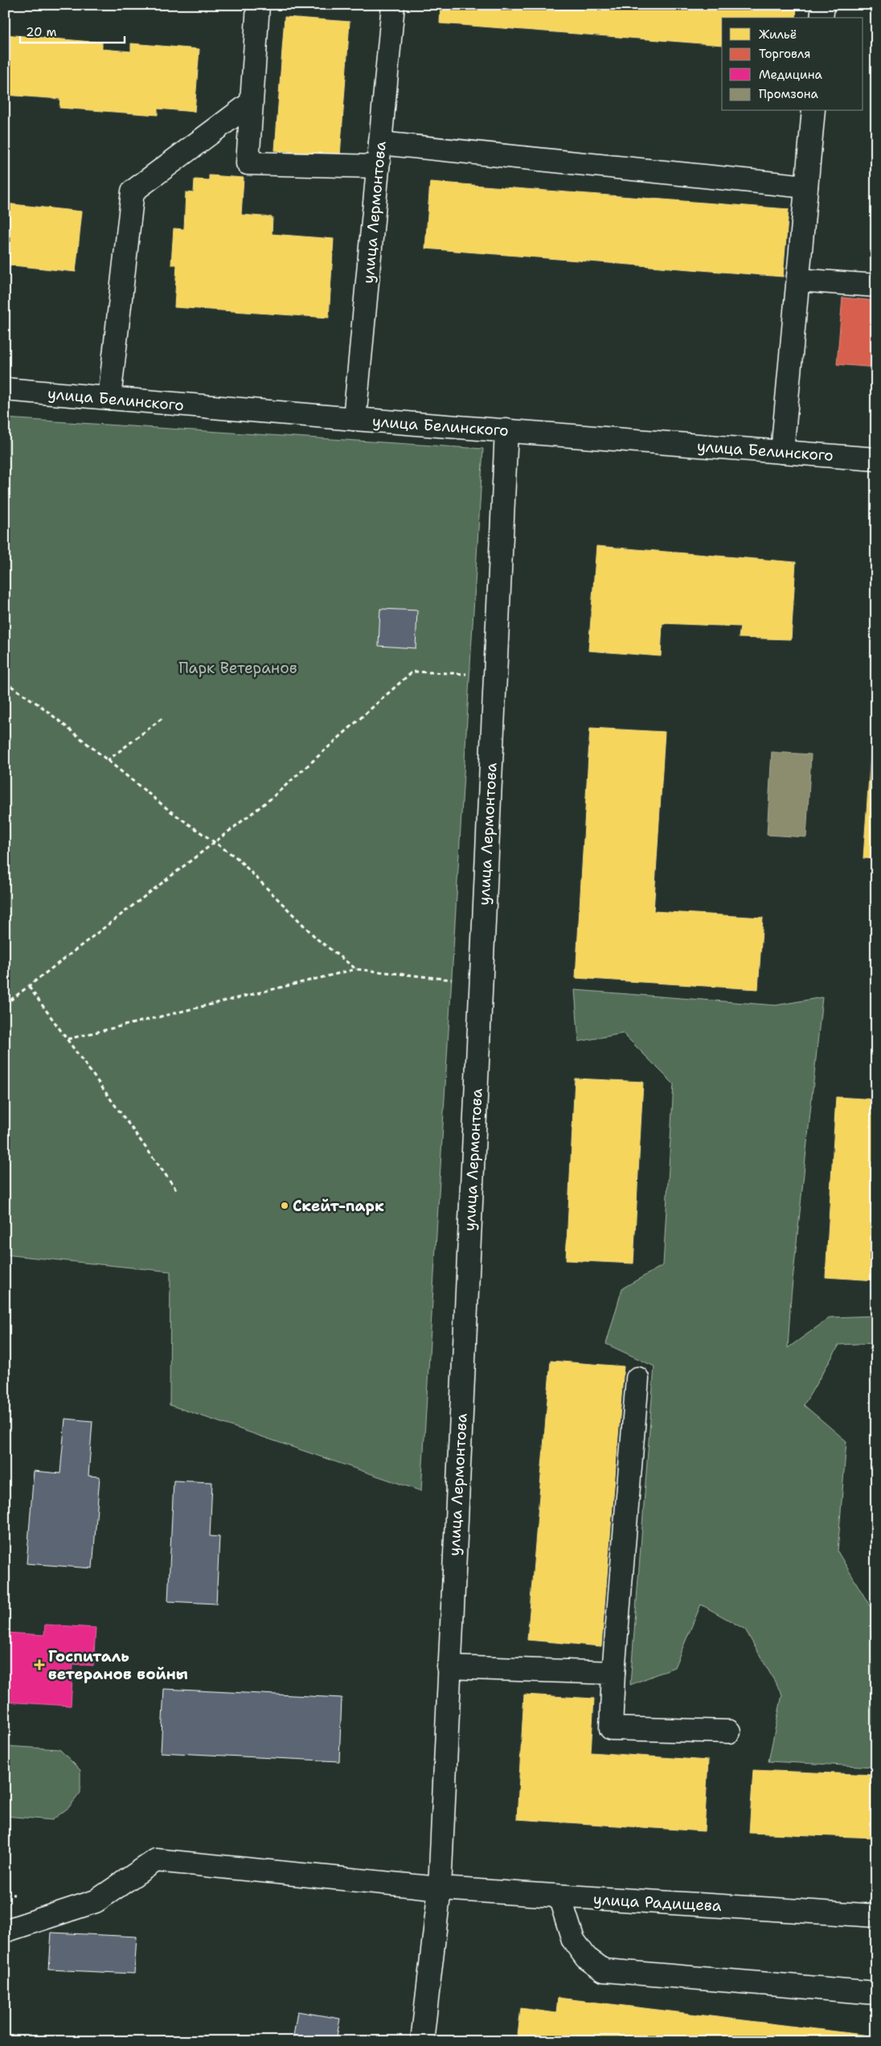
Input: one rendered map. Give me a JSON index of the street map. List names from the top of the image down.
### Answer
{
  "streets": {
    "street": ["улица Лермонтова", "улица Белинского", "улица Радищева"]
  },
  "crossings": [
    ["улица Лермонтова", "улица Белинского"],
    ["улица Лермонтова", "улица Радищева"]
  ],
  "parks": ["Парк Ветеранов"],
  "places": {
    "other": ["Скейт-парк"],
    "health": ["Госпиталь ветеранов войны"]
  },
  "legend": [
    "Жильё",
    "Торговля",
    "Медицина",
    "Промзона"
  ],
  "scale_bar": "20 m"
}
